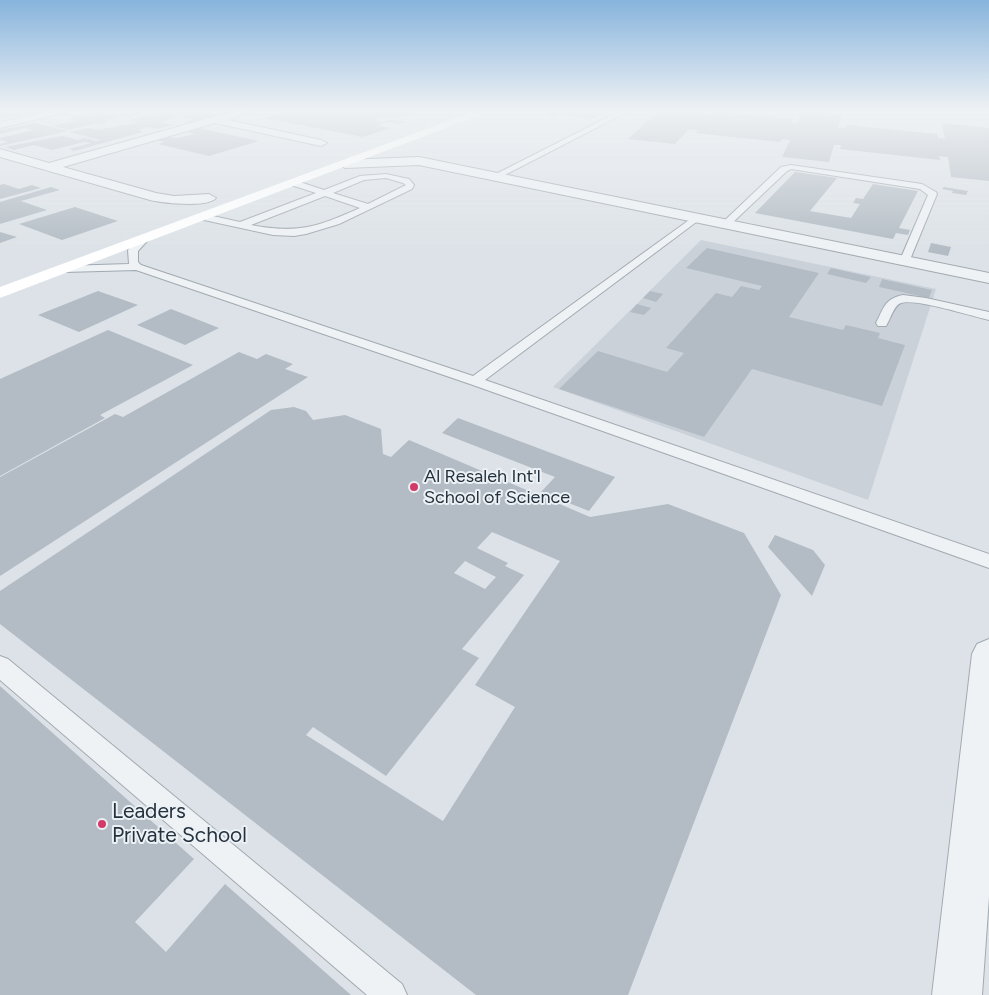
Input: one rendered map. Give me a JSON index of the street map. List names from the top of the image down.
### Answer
{
  "places": ["Al Resaleh Int'l School of Science", "Leaders Private School"]
}
